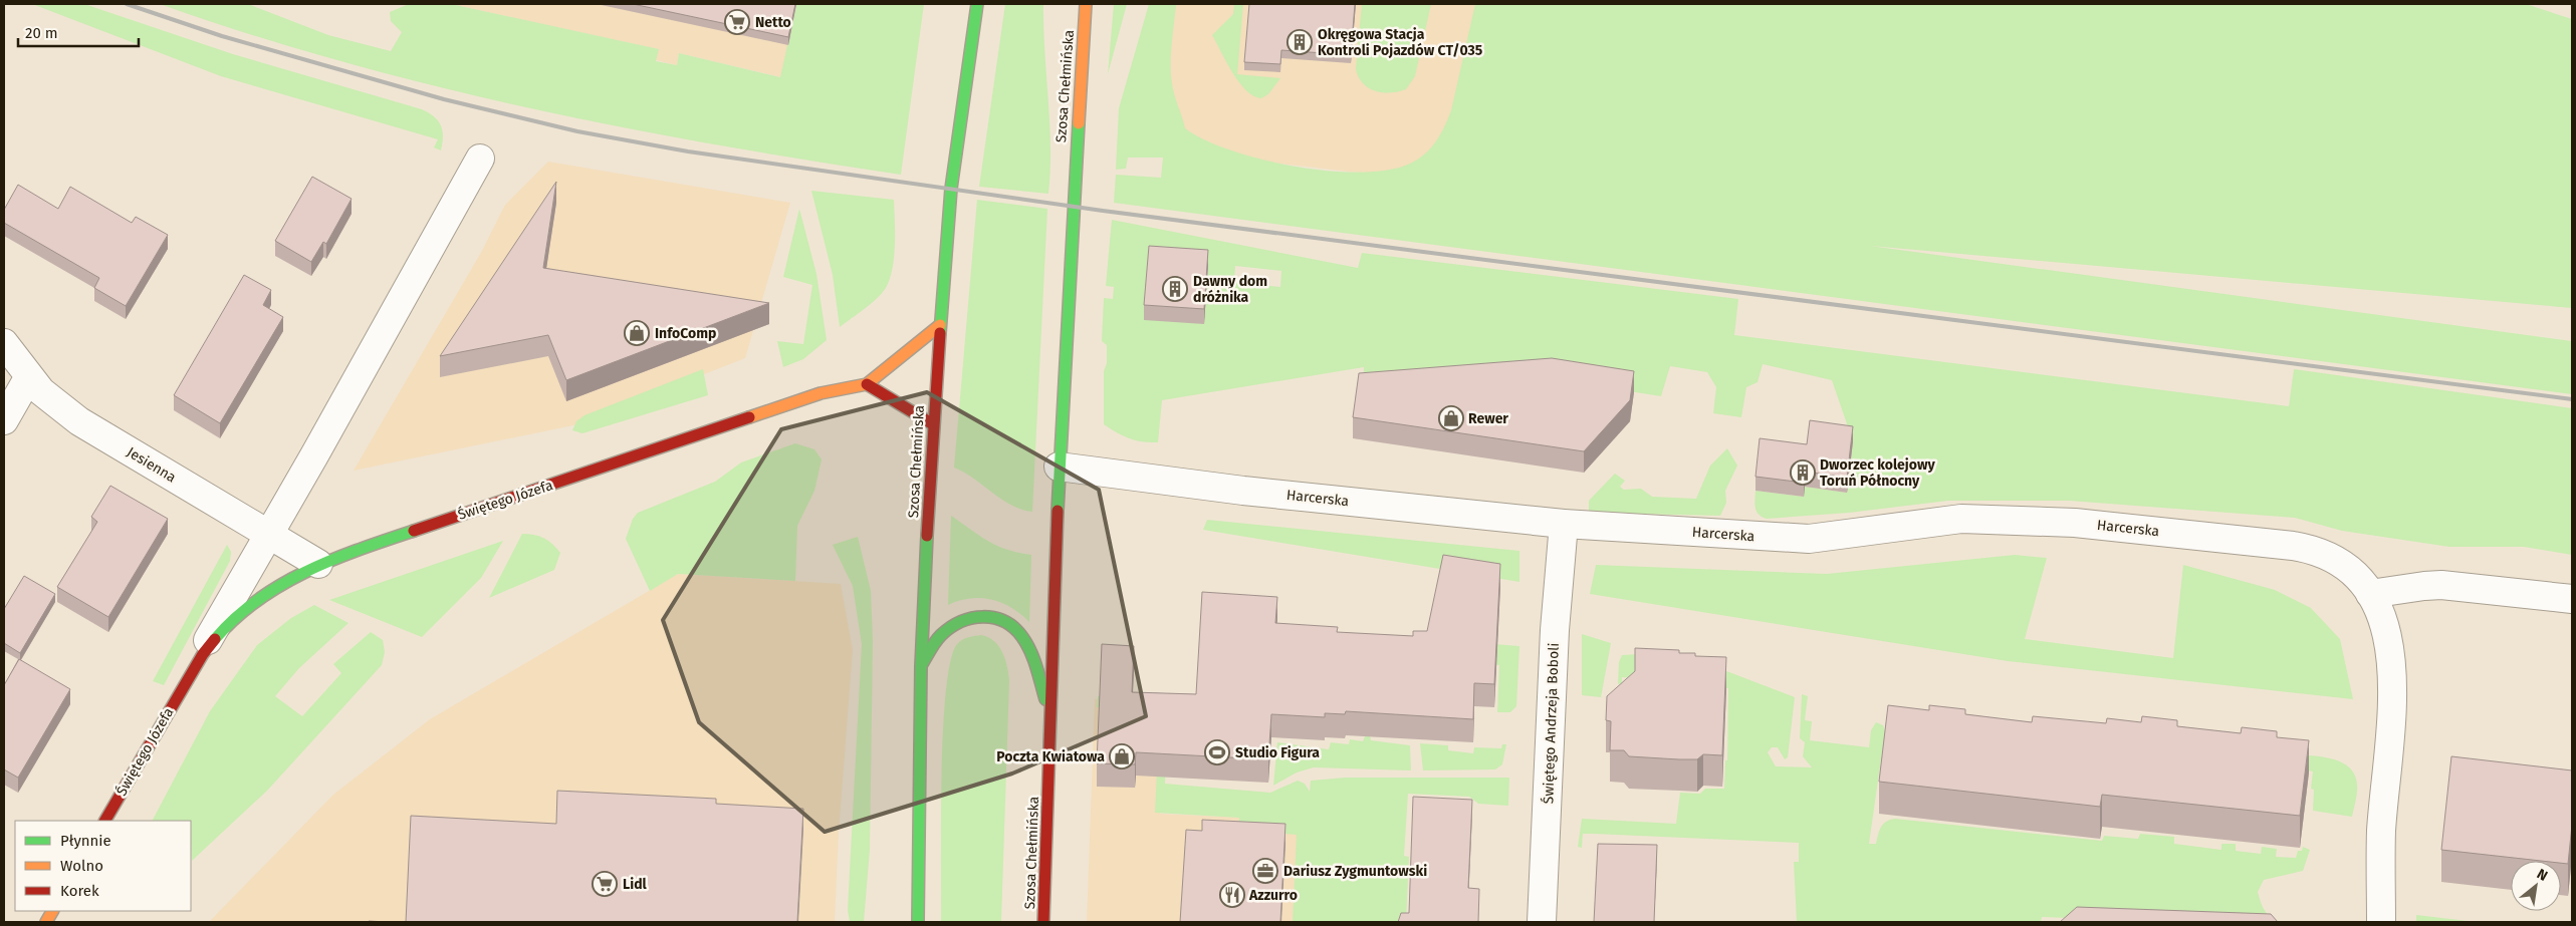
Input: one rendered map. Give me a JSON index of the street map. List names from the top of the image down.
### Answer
{
  "streets": {
    "main road": ["Szosa Chełmińska", "Świętego Józefa"],
    "street": ["Jesienna", "Harcerska", "Świętego Andrzeja Boboli"]
  },
  "crossings": [
    ["Szosa Chełmińska", "Harcerska"],
    ["Szosa Chełmińska", "Świętego Józefa"],
    ["Jesienna", "Świętego Józefa"],
    ["Harcerska", "Świętego Andrzeja Boboli"]
  ],
  "places": {
    "supermarket": ["Netto", "Lidl"],
    "building": ["Okręgowa Stacja Kontroli Pojazdów CT/035", "Dawny dom dróżnika", "Dworzec kolejowy Toruń Północny"],
    "shop": ["InfoComp", "Rewer", "Poczta Kwiatowa"],
    "sports": ["Studio Figura"],
    "office": ["Dariusz Zygmuntowski"],
    "restaurant": ["Azzurro"]
  },
  "legend": ["Płynnie", "Wolno", "Korek"],
  "scale_bar": "20 m",
  "north": "top right"
}
